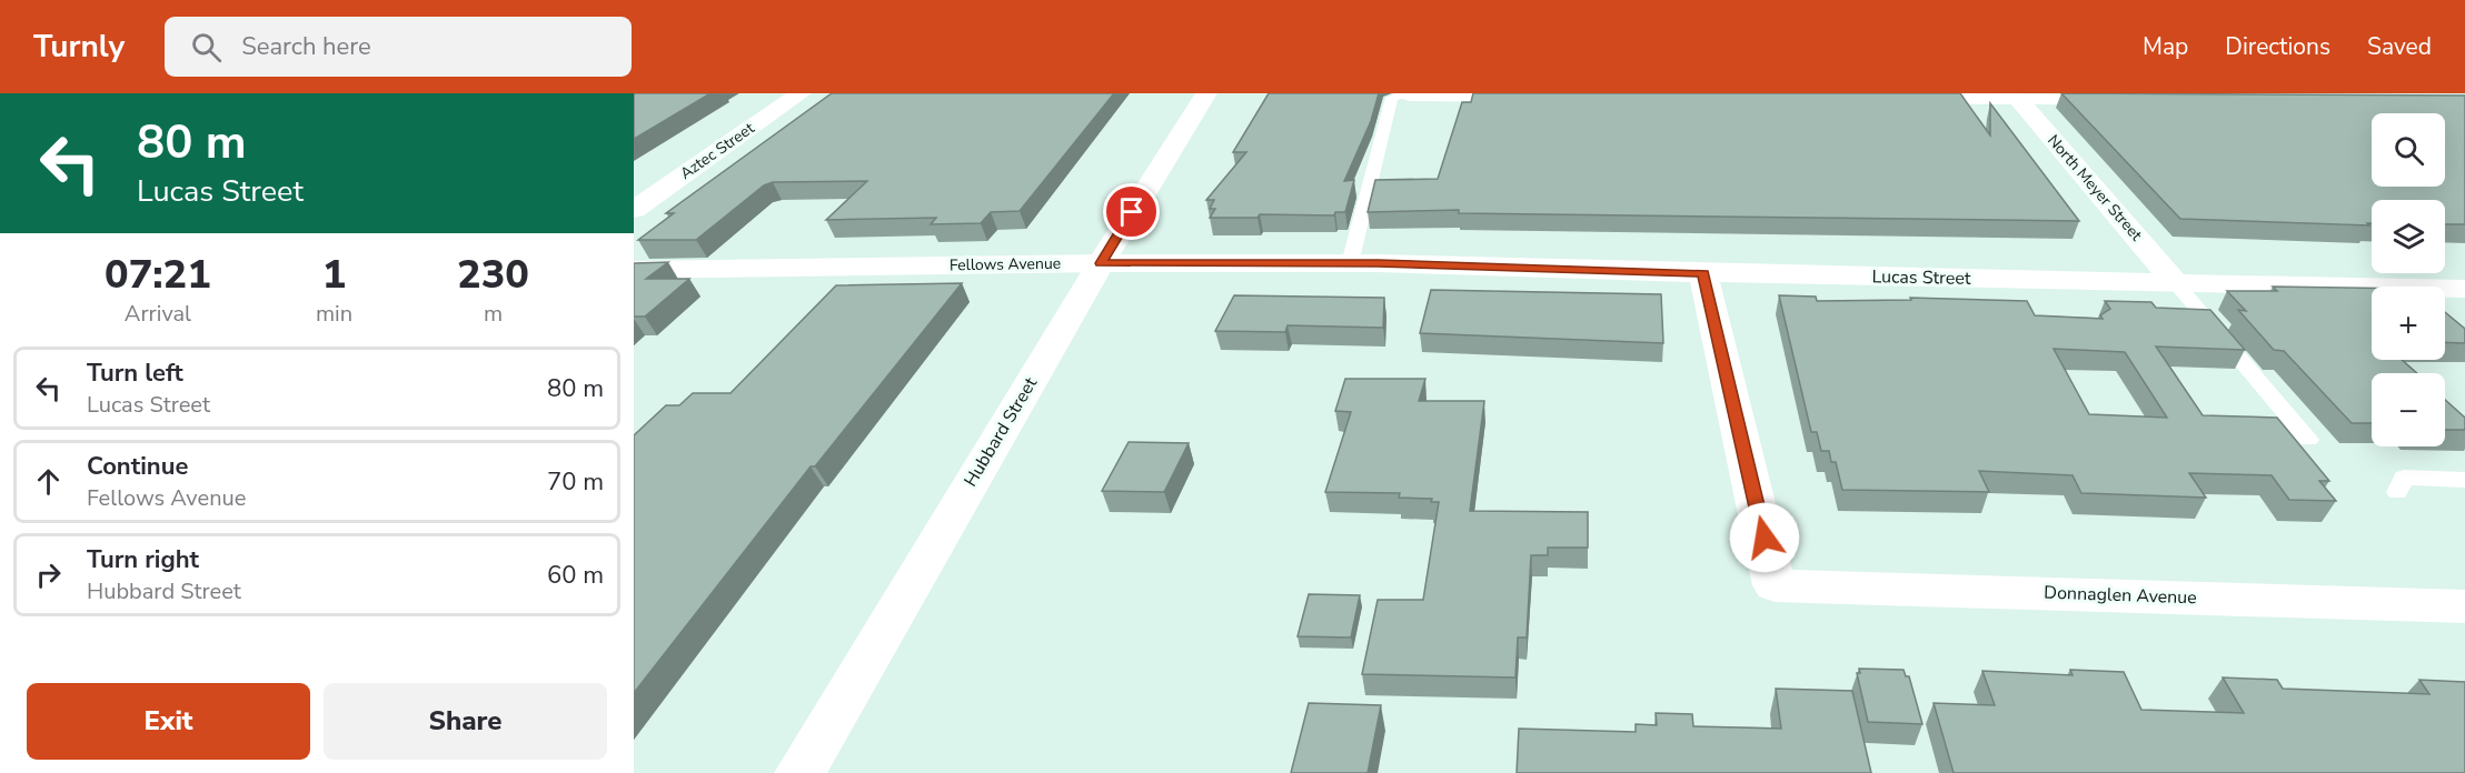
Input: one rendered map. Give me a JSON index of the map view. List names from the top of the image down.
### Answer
{
  "streets": {
    "street": [
      "Aztec Street",
      "North Meyer Street",
      "Fellows Avenue",
      "Lucas Street",
      "Hubbard Street",
      "Donnaglen Avenue"
    ]
  },
  "crossings": [
    ["North Meyer Street", "Lucas Street"],
    ["Fellows Avenue", "Lucas Street"],
    ["Fellows Avenue", "Hubbard Street"],
    ["Lucas Street", "Donnaglen Avenue"]
  ],
  "page": {
    "header": "Turnly",
    "search": "Search here",
    "nav": ["Map", "Directions", "Saved"],
    "turn": ["80 m", "Lucas Street"],
    "map_buttons": ["+", "−"],
    "eta": [
      "07:21",
      "Arrival",
      "1",
      "min",
      "230",
      "m"
    ],
    "list": [
      {
        "name": "Turn left",
        "note": "Lucas Street",
        "value": "80 m"
      },
      {
        "name": "Continue",
        "note": "Fellows Avenue",
        "value": "70 m"
      },
      {
        "name": "Turn right",
        "note": "Hubbard Street",
        "value": "60 m"
      }
    ],
    "buttons": ["Exit", "Share"]
  }
}
